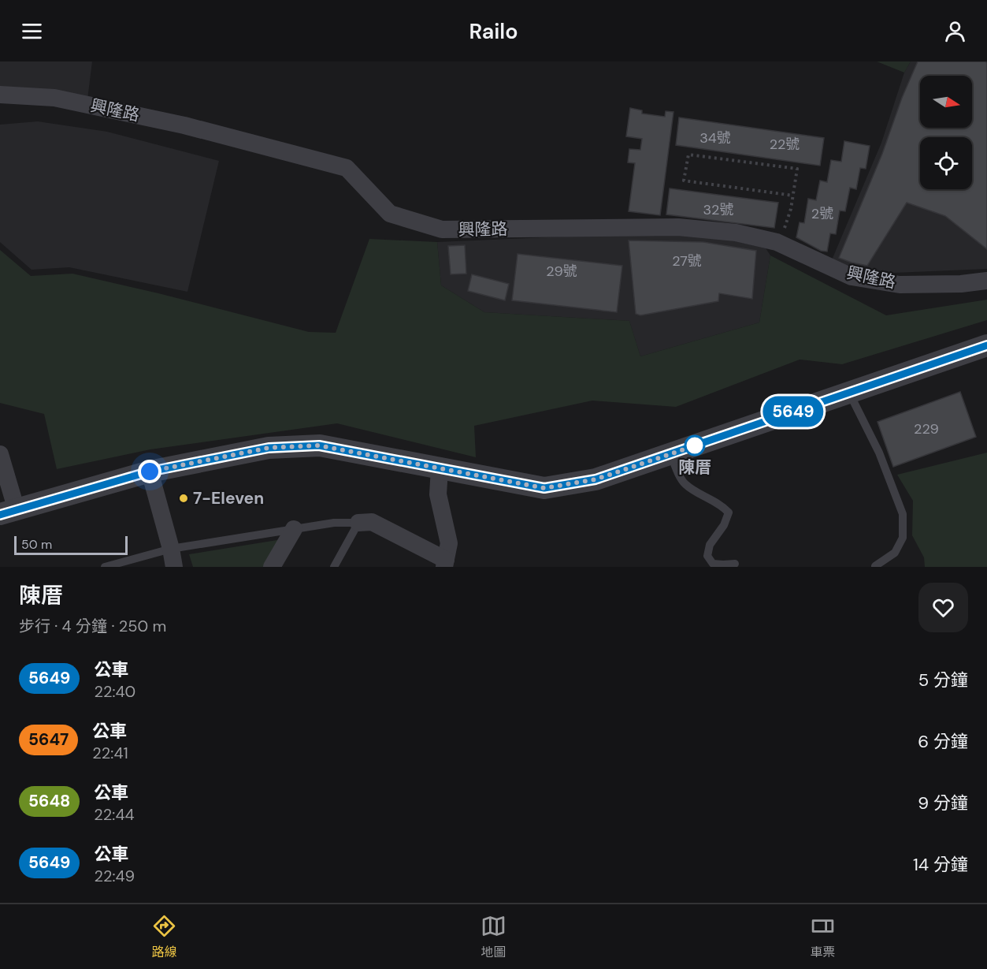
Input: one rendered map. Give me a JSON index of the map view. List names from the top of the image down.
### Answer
{
  "streets": {
    "street": ["興隆路"]
  },
  "places": ["陳厝", "7-Eleven"],
  "lines": ["bus line 5649"],
  "house_numbers": [
    "34號",
    "22號",
    "32號",
    "2號",
    "27號",
    "29號",
    "229"
  ],
  "scale_bar": "50 m",
  "north": "right",
  "page": {
    "header": "Railo",
    "on_map": "5649",
    "scale": "50 m",
    "heading": ["陳厝", "步行 · 4 分鐘 · 250 m"],
    "list": [
      {
        "mark": "5649",
        "name": "公車",
        "note": "22:40",
        "value": "5 分鐘"
      },
      {
        "mark": "5647",
        "name": "公車",
        "note": "22:41",
        "value": "6 分鐘"
      },
      {
        "mark": "5648",
        "name": "公車",
        "note": "22:44",
        "value": "9 分鐘"
      },
      {
        "mark": "5649",
        "name": "公車",
        "note": "22:49",
        "value": "14 分鐘"
      }
    ],
    "tabs": ["路線", "地圖", "車票"]
  }
}
